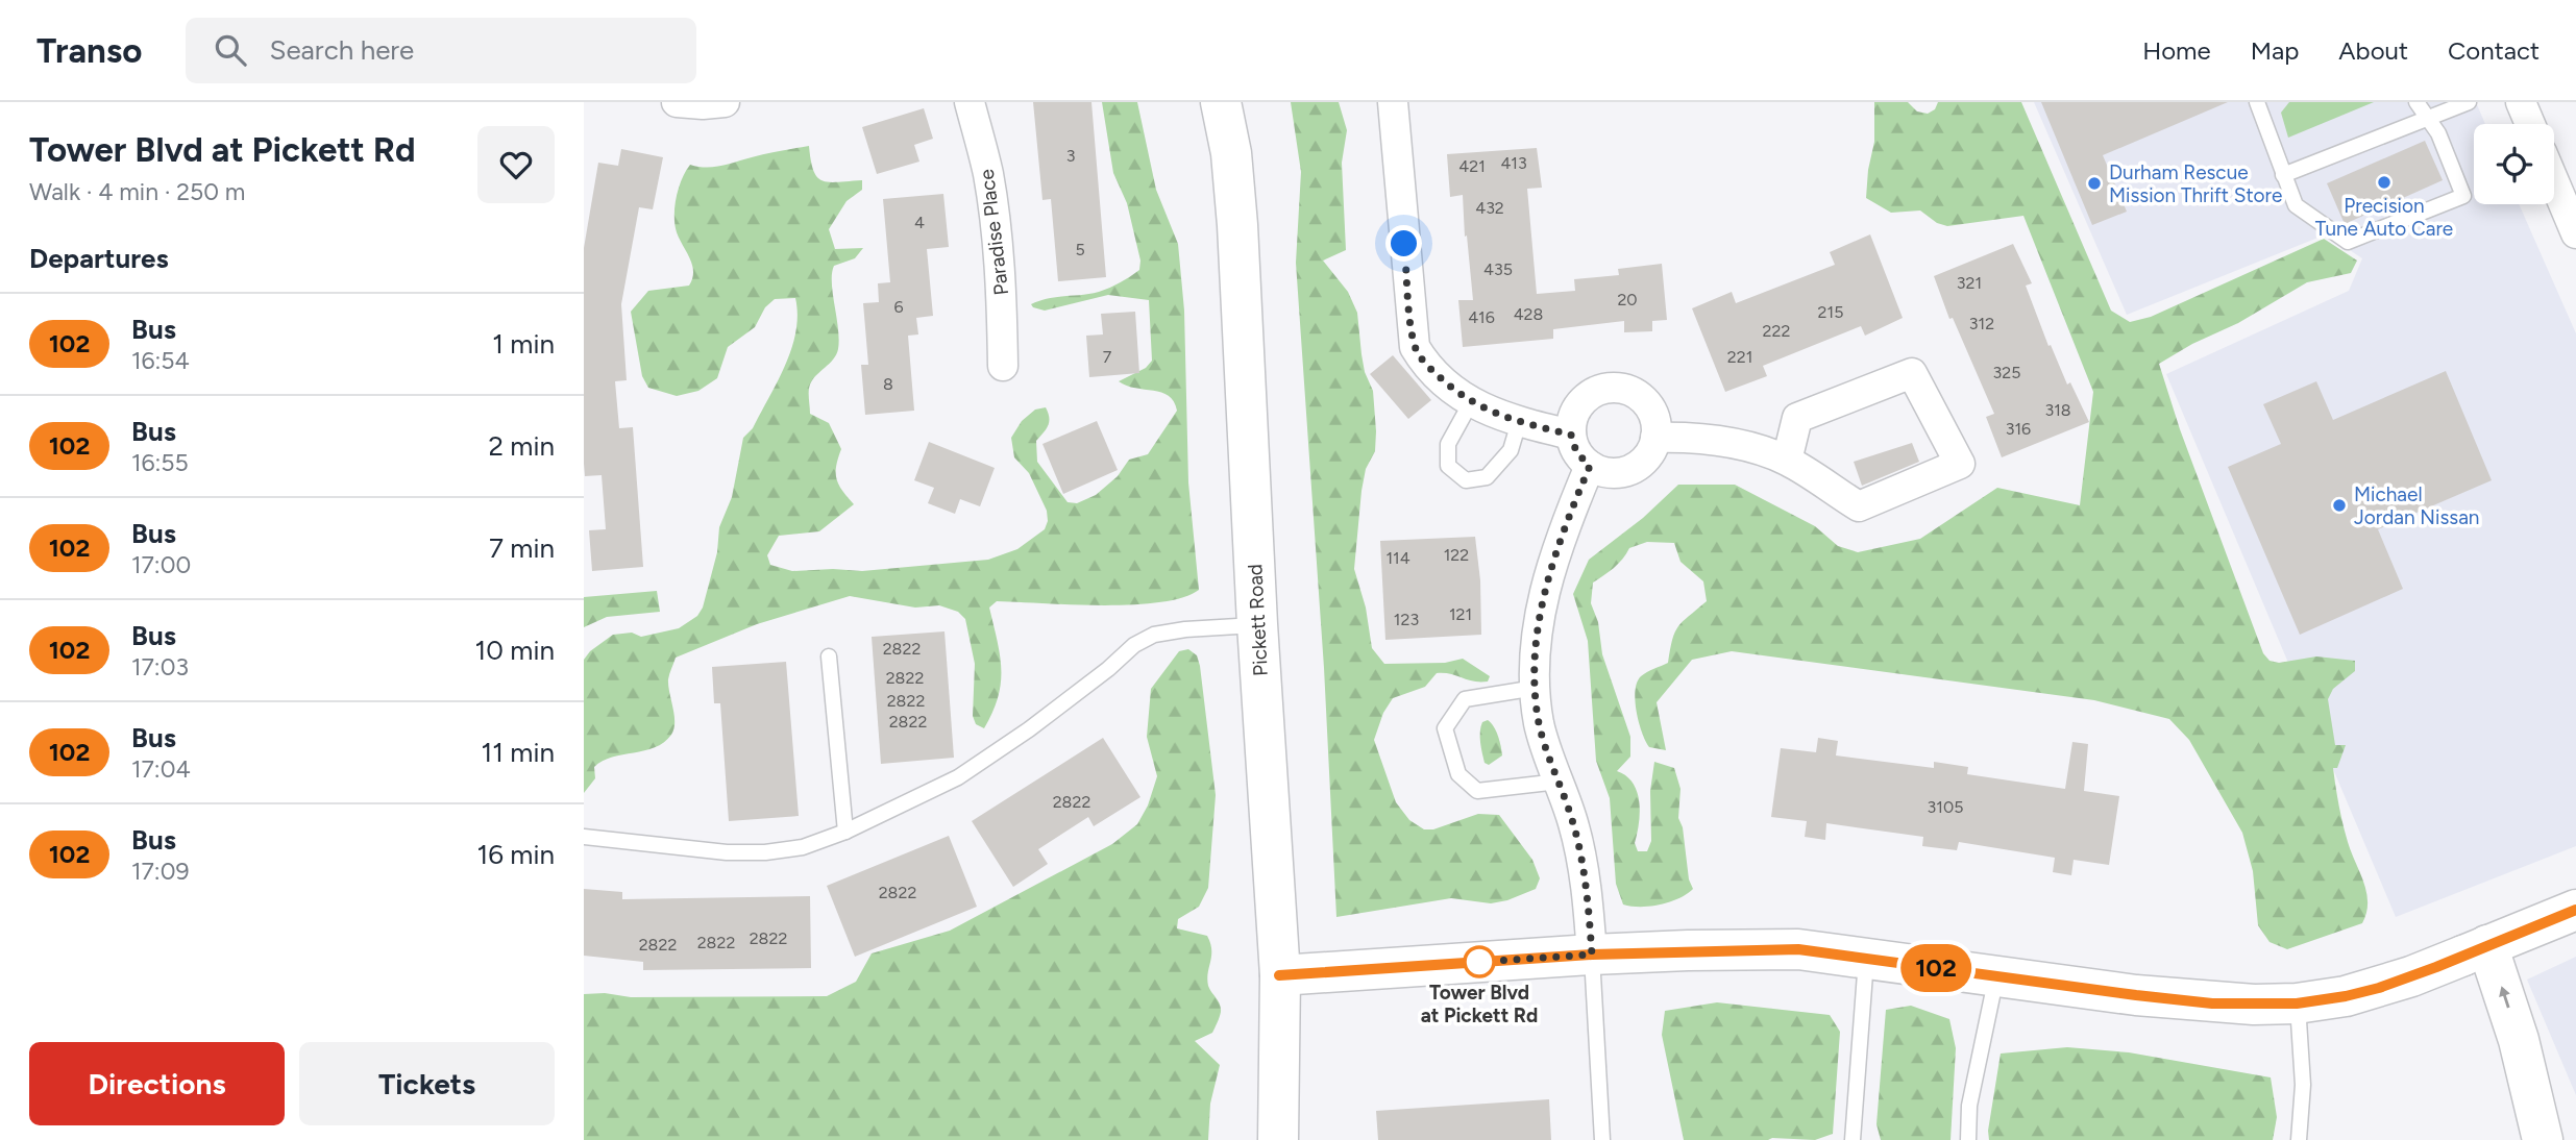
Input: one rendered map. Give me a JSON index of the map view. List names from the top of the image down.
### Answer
{
  "streets": {
    "main road": ["Pickett Road"],
    "street": ["Paradise Place"]
  },
  "places": [
    "Precision Tune Auto Care",
    "Durham Rescue Mission Thrift Store",
    "Michael Jordan Nissan",
    "Tower Blvd at Pickett Rd"
  ],
  "lines": ["bus line 102"],
  "house_numbers": [
    "3",
    "413",
    "421",
    "432",
    "4",
    "5",
    "435",
    "321",
    "20",
    "6",
    "215",
    "428",
    "416",
    "312",
    "222",
    "7",
    "221",
    "325",
    "8",
    "318",
    "316",
    "122",
    "114",
    "121",
    "123",
    "2822",
    "2822",
    "2822",
    "2822",
    "2822",
    "3105",
    "2822",
    "2822",
    "2822",
    "2822"
  ],
  "page": {
    "header": "Transo",
    "search": "Search here",
    "nav": [
      "Home",
      "Map",
      "About",
      "Contact"
    ],
    "heading": [
      ["Tower Blvd at Pickett Rd", "Walk · 4 min · 250 m"],
      "Departures"
    ],
    "on_map": "102",
    "list": [
      {
        "mark": "102",
        "name": "Bus",
        "note": "16:54",
        "value": "1 min"
      },
      {
        "mark": "102",
        "name": "Bus",
        "note": "16:55",
        "value": "2 min"
      },
      {
        "mark": "102",
        "name": "Bus",
        "note": "17:00",
        "value": "7 min"
      },
      {
        "mark": "102",
        "name": "Bus",
        "note": "17:03",
        "value": "10 min"
      },
      {
        "mark": "102",
        "name": "Bus",
        "note": "17:04",
        "value": "11 min"
      },
      {
        "mark": "102",
        "name": "Bus",
        "note": "17:09",
        "value": "16 min"
      }
    ],
    "buttons": ["Directions", "Tickets"]
  }
}
